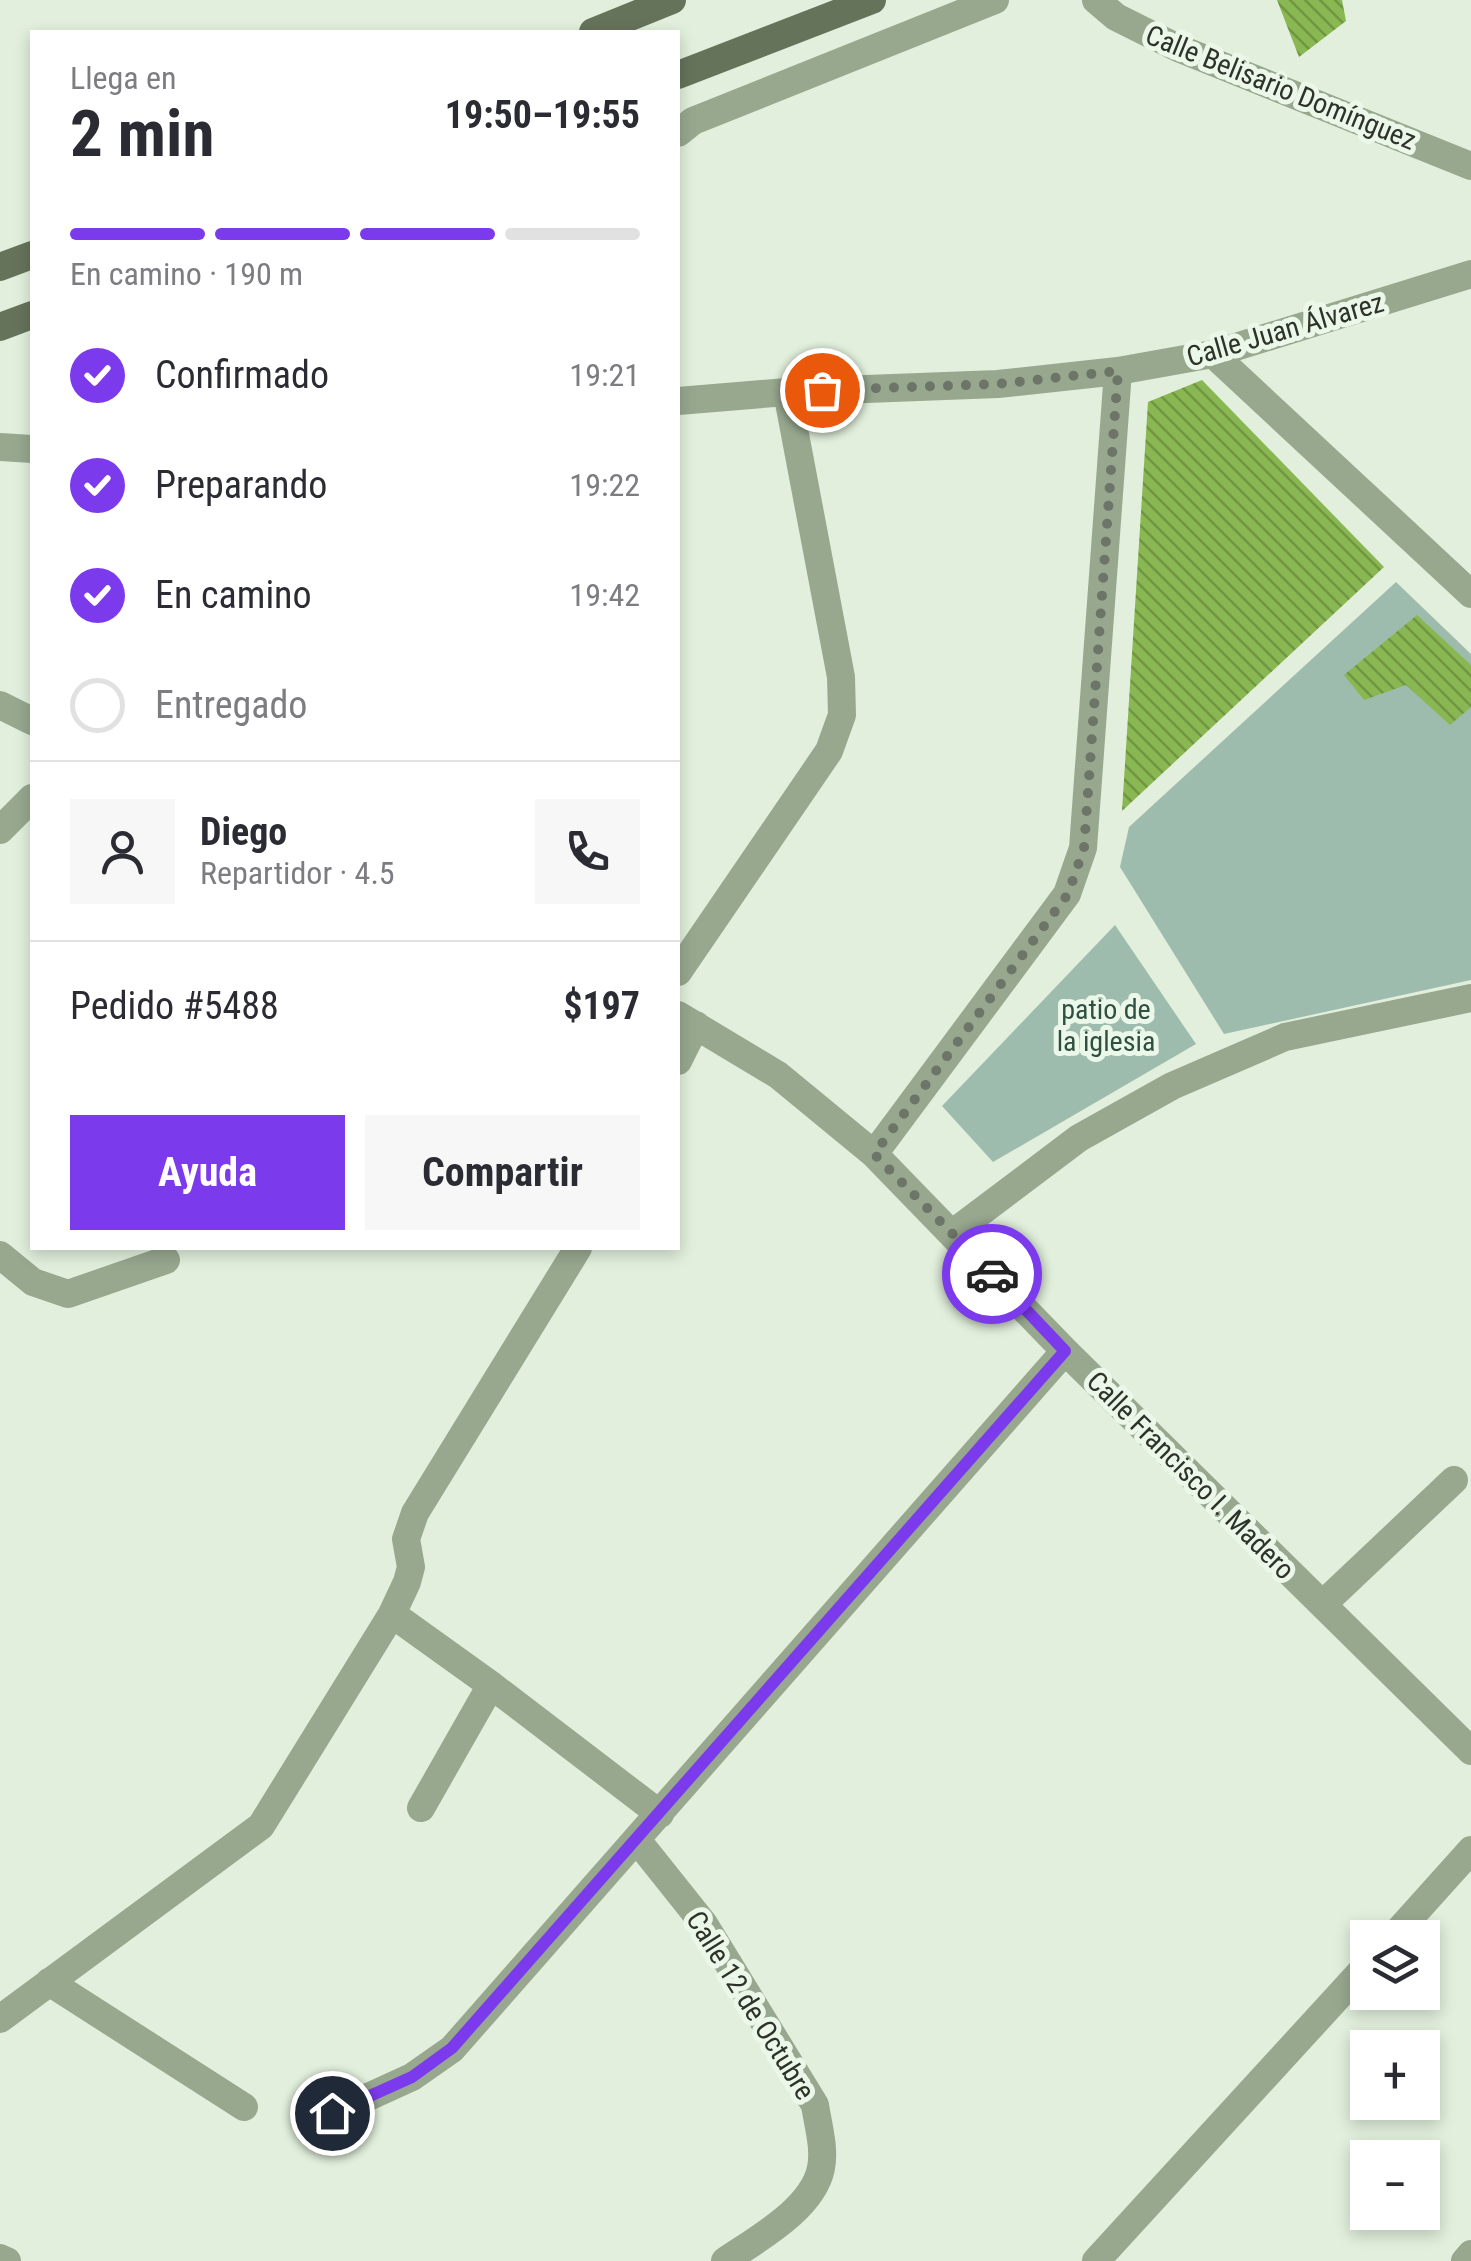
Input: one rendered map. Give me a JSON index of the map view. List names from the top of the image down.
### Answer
{
  "streets": {
    "street": [
      "Calle Belisario Domínguez",
      "Calle Juan Álvarez",
      "Calle Francisco I. Madero",
      "Calle 12 de Octubre"
    ]
  },
  "parks": ["patio de la iglesia"],
  "page": {
    "heading": ["2 min", "Llega en", "19:50–19:55"],
    "panel": [
      "Diego",
      "Repartidor · 4.5",
      "Pedido #5488",
      "$197"
    ],
    "bar": "En camino · 190 m",
    "list": [
      ["Confirmado", "19:21"],
      ["Preparando", "19:22"],
      ["En camino", "19:42"],
      "Entregado"
    ],
    "buttons": ["Ayuda", "Compartir"],
    "map_buttons": ["+", "−"]
  }
}
